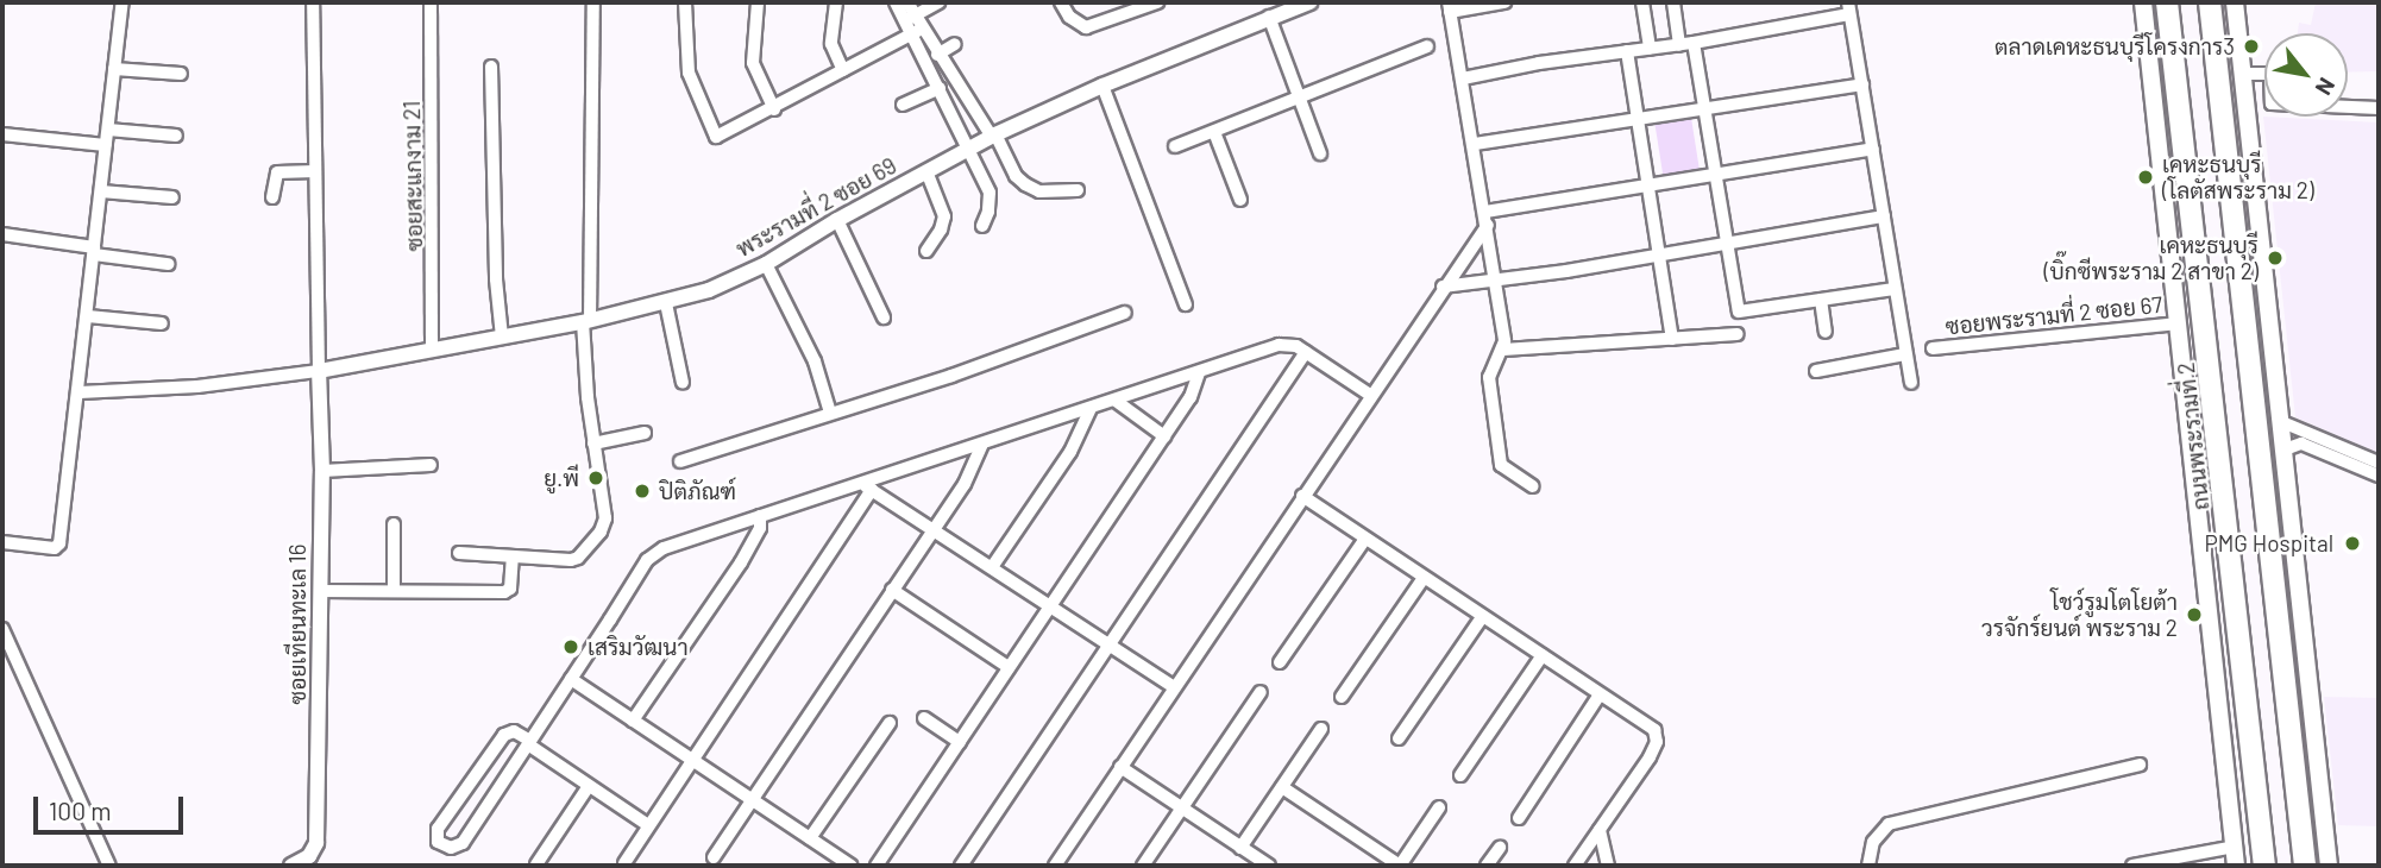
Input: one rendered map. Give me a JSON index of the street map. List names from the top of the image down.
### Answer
{
  "streets": {
    "highway": ["ถนนพระรามที่ 2"],
    "street": [
      "ซอยสะแกงาม 21",
      "พระรามที่ 2 ซอย 69",
      "ซอยพระรามที่ 2 ซอย 67",
      "ซอยเทียนทะเล 16"
    ]
  },
  "crossings": [
    ["ซอยสะแกงาม 21", "พระรามที่ 2 ซอย 69"],
    ["พระรามที่ 2 ซอย 69", "ซอยเทียนทะเล 16"],
    ["ซอยพระรามที่ 2 ซอย 67", "ถนนพระรามที่ 2"]
  ],
  "places": [
    "ตลาดเคหะธนบุรีโครงการ3",
    "เคหะธนบุรี (โลตัสพระราม 2)",
    "เคหะธนบุรี (บิ๊กซีพระราม 2 สาขา 2)",
    "ยู.พี",
    "ปิติภัณฑ์",
    "PMG Hospital",
    "โชว์รูมโตโยต้า วรจักร์ยนต์ พระราม 2",
    "เสริมวัฒนา"
  ],
  "scale_bar": "100 m",
  "north": "bottom right"
}
